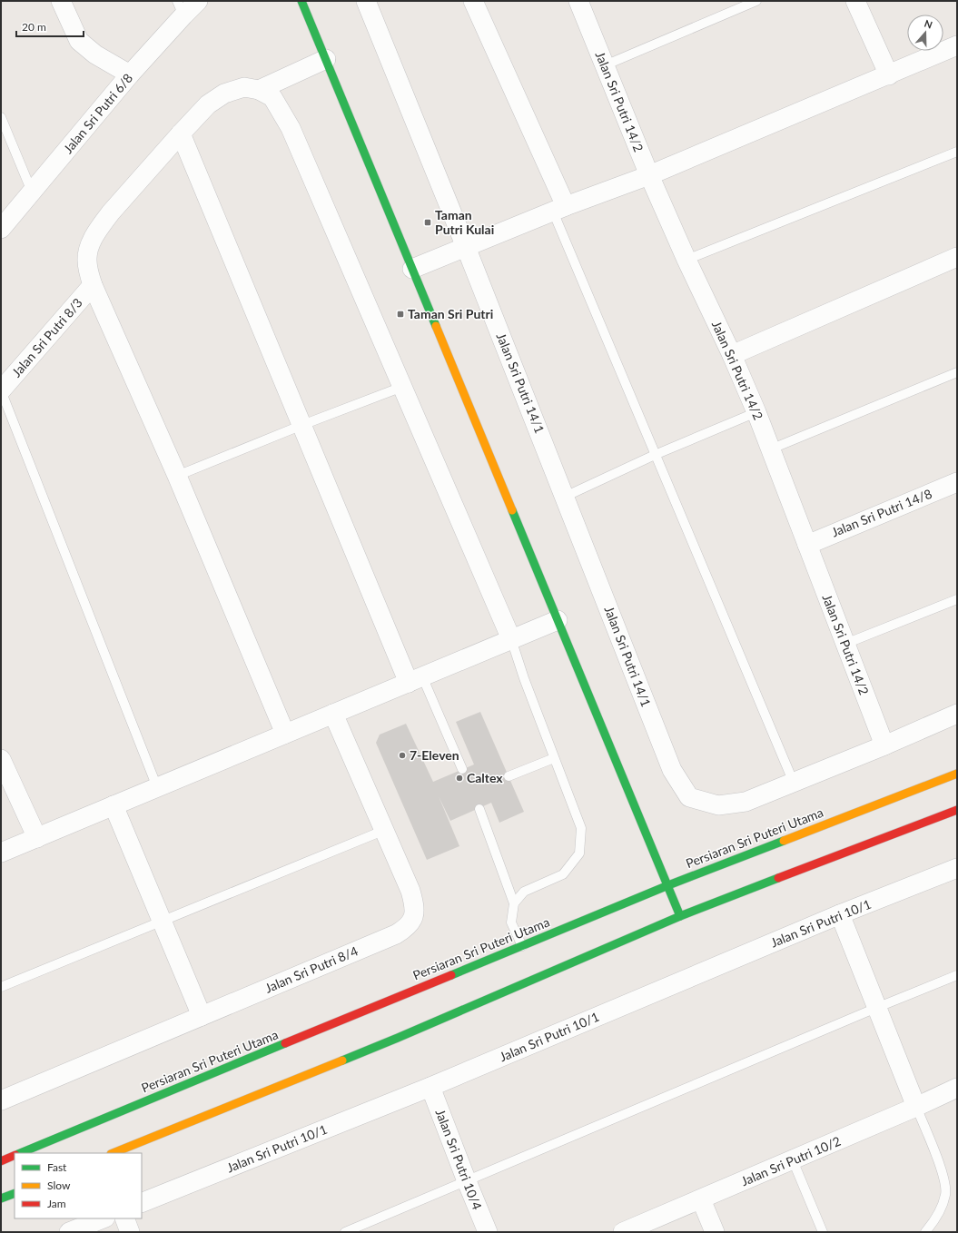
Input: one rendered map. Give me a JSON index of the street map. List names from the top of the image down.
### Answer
{
  "streets": {
    "street": [
      "Jalan Sri Putri 14/2",
      "Jalan Sri Putri 6/8",
      "Jalan Sri Putri 8/3",
      "Jalan Sri Putri 14/1",
      "Jalan Sri Putri 14/8",
      "Persiaran Sri Puteri Utama",
      "Jalan Sri Putri 10/1",
      "Jalan Sri Putri 8/4",
      "Jalan Sri Putri 10/4",
      "Jalan Sri Putri 10/2"
    ]
  },
  "crossings": [
    ["Jalan Sri Putri 14/2", "Jalan Sri Putri 14/1"],
    ["Jalan Sri Putri 14/2", "Jalan Sri Putri 14/8"],
    ["Jalan Sri Putri 10/1", "Jalan Sri Putri 10/4"]
  ],
  "places": {
    "transit": ["Taman Putri Kulai", "Taman Sri Putri"],
    "other": ["7-Eleven", "Caltex"]
  },
  "legend": ["Fast", "Slow", "Jam"],
  "scale_bar": "20 m",
  "north": "top"
}
